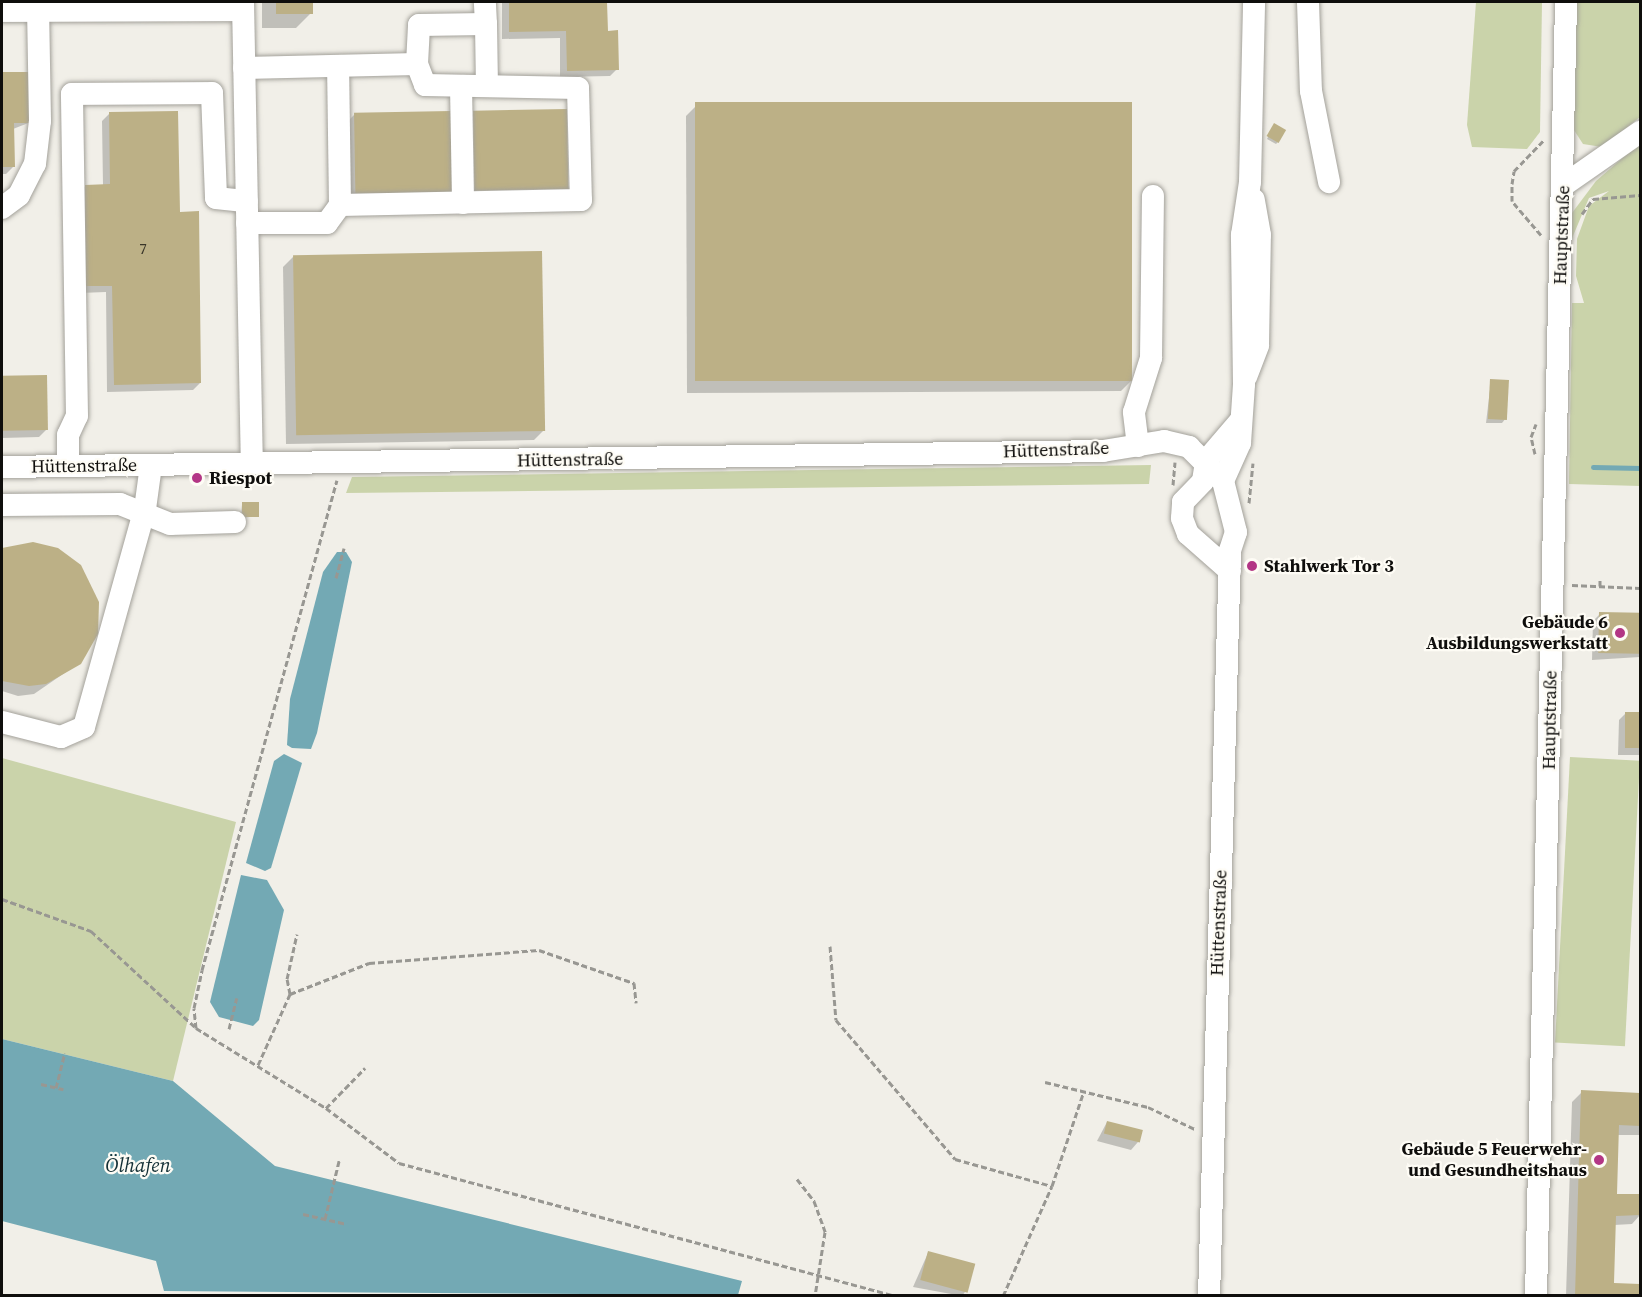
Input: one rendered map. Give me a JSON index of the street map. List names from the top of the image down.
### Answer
{
  "streets": {
    "street": ["Hauptstraße", "Hüttenstraße"]
  },
  "water": ["Ölhafen"],
  "places": [
    "Riespot",
    "Stahlwerk Tor 3",
    "Gebäude 6 Ausbildungswerkstatt",
    "Gebäude 5 Feuerwehr- und Gesundheitshaus"
  ],
  "house_numbers": ["7"]
}
